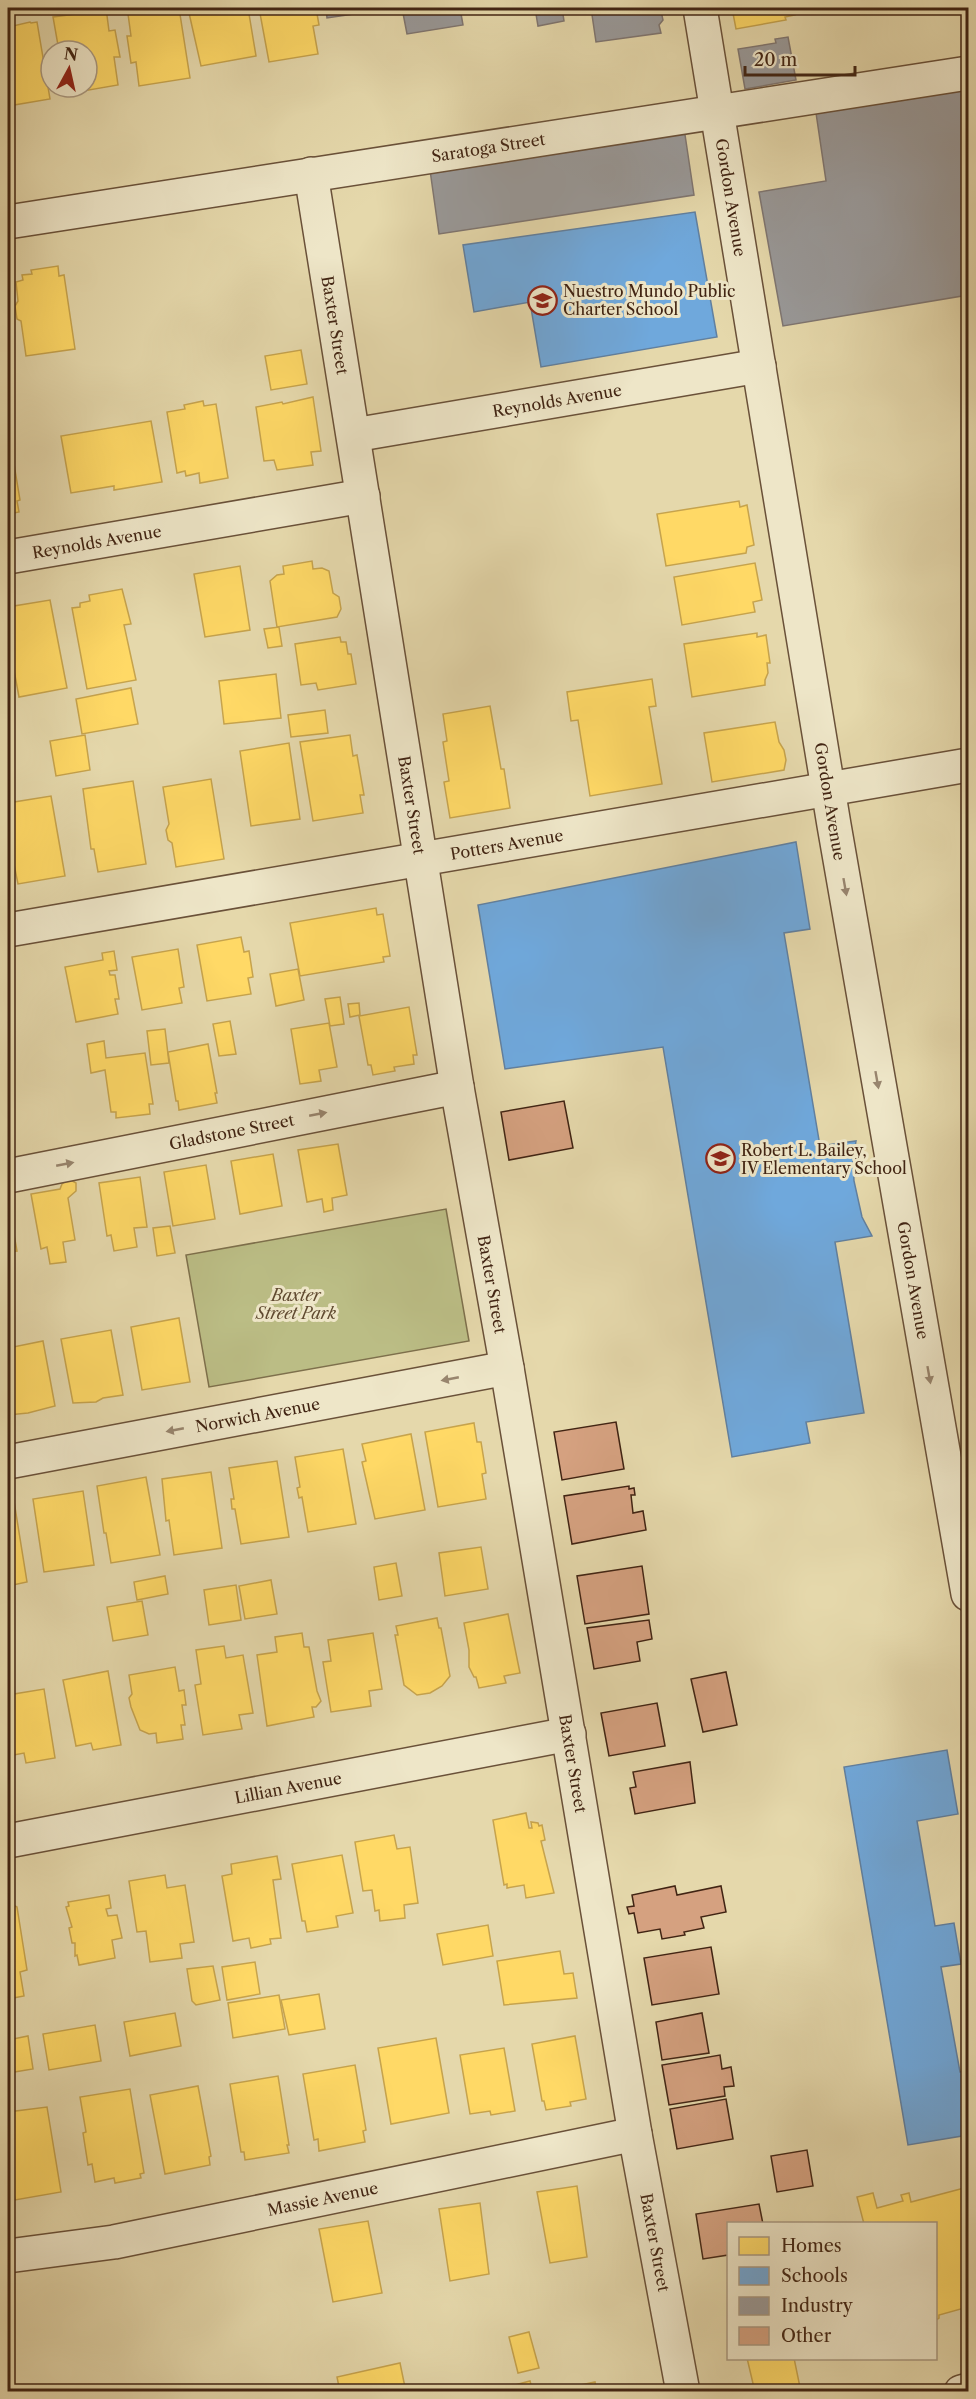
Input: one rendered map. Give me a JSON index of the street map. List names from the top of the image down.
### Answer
{
  "streets": {
    "street": [
      "Saratoga Street",
      "Gordon Avenue",
      "Baxter Street",
      "Reynolds Avenue",
      "Potters Avenue",
      "Gladstone Street",
      "Norwich Avenue",
      "Lillian Avenue",
      "Massie Avenue"
    ]
  },
  "crossings": [
    ["Saratoga Street", "Gordon Avenue"],
    ["Saratoga Street", "Baxter Street"],
    ["Gordon Avenue", "Reynolds Avenue"],
    ["Gordon Avenue", "Potters Avenue"],
    ["Baxter Street", "Reynolds Avenue"],
    ["Baxter Street", "Potters Avenue"],
    ["Baxter Street", "Gladstone Street"],
    ["Baxter Street", "Norwich Avenue"],
    ["Baxter Street", "Lillian Avenue"],
    ["Baxter Street", "Massie Avenue"]
  ],
  "one_way": ["Gordon Avenue", "Gladstone Street", "Norwich Avenue"],
  "parks": ["Baxter Street Park"],
  "places": {
    "school or university": ["Nuestro Mundo Public Charter School", "Robert L. Bailey, IV Elementary School"]
  },
  "legend": [
    "Homes",
    "Schools",
    "Industry",
    "Other"
  ],
  "scale_bar": "20 m",
  "north": "top"
}
